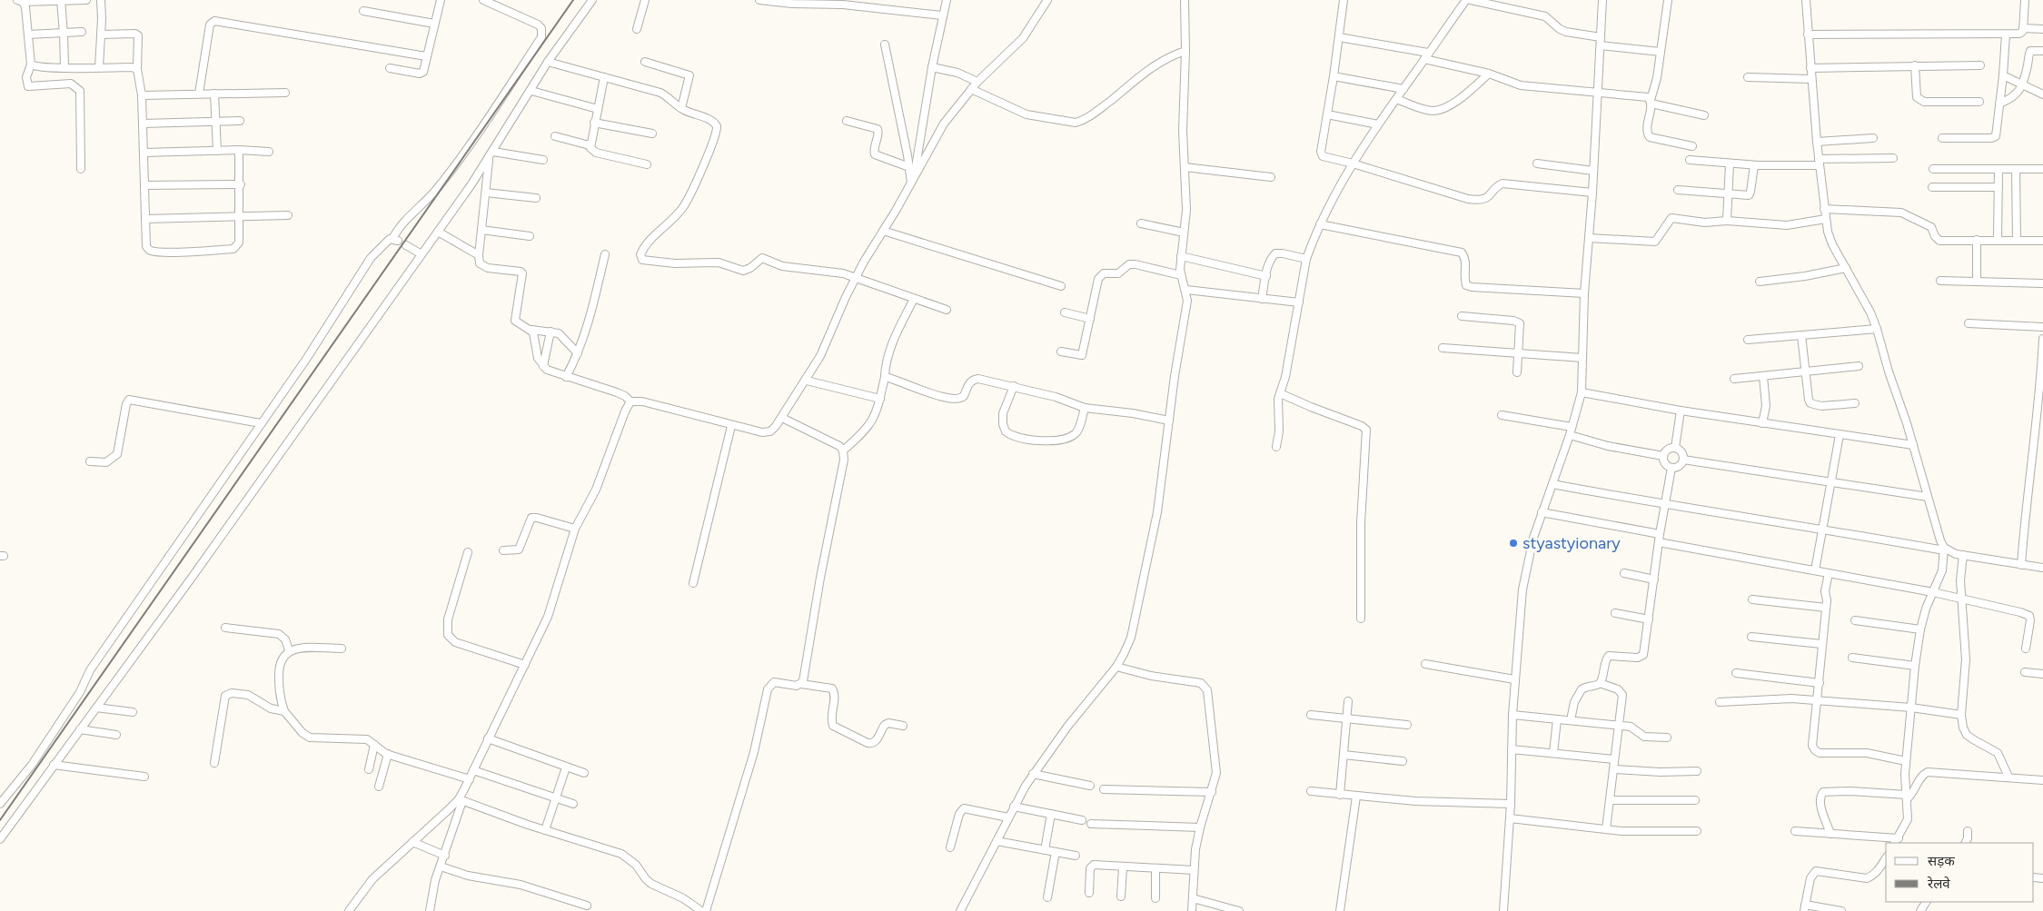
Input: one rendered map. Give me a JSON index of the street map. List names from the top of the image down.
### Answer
{
  "places": ["styastyionary"],
  "legend": ["सड़क", "रेलवे"]
}
